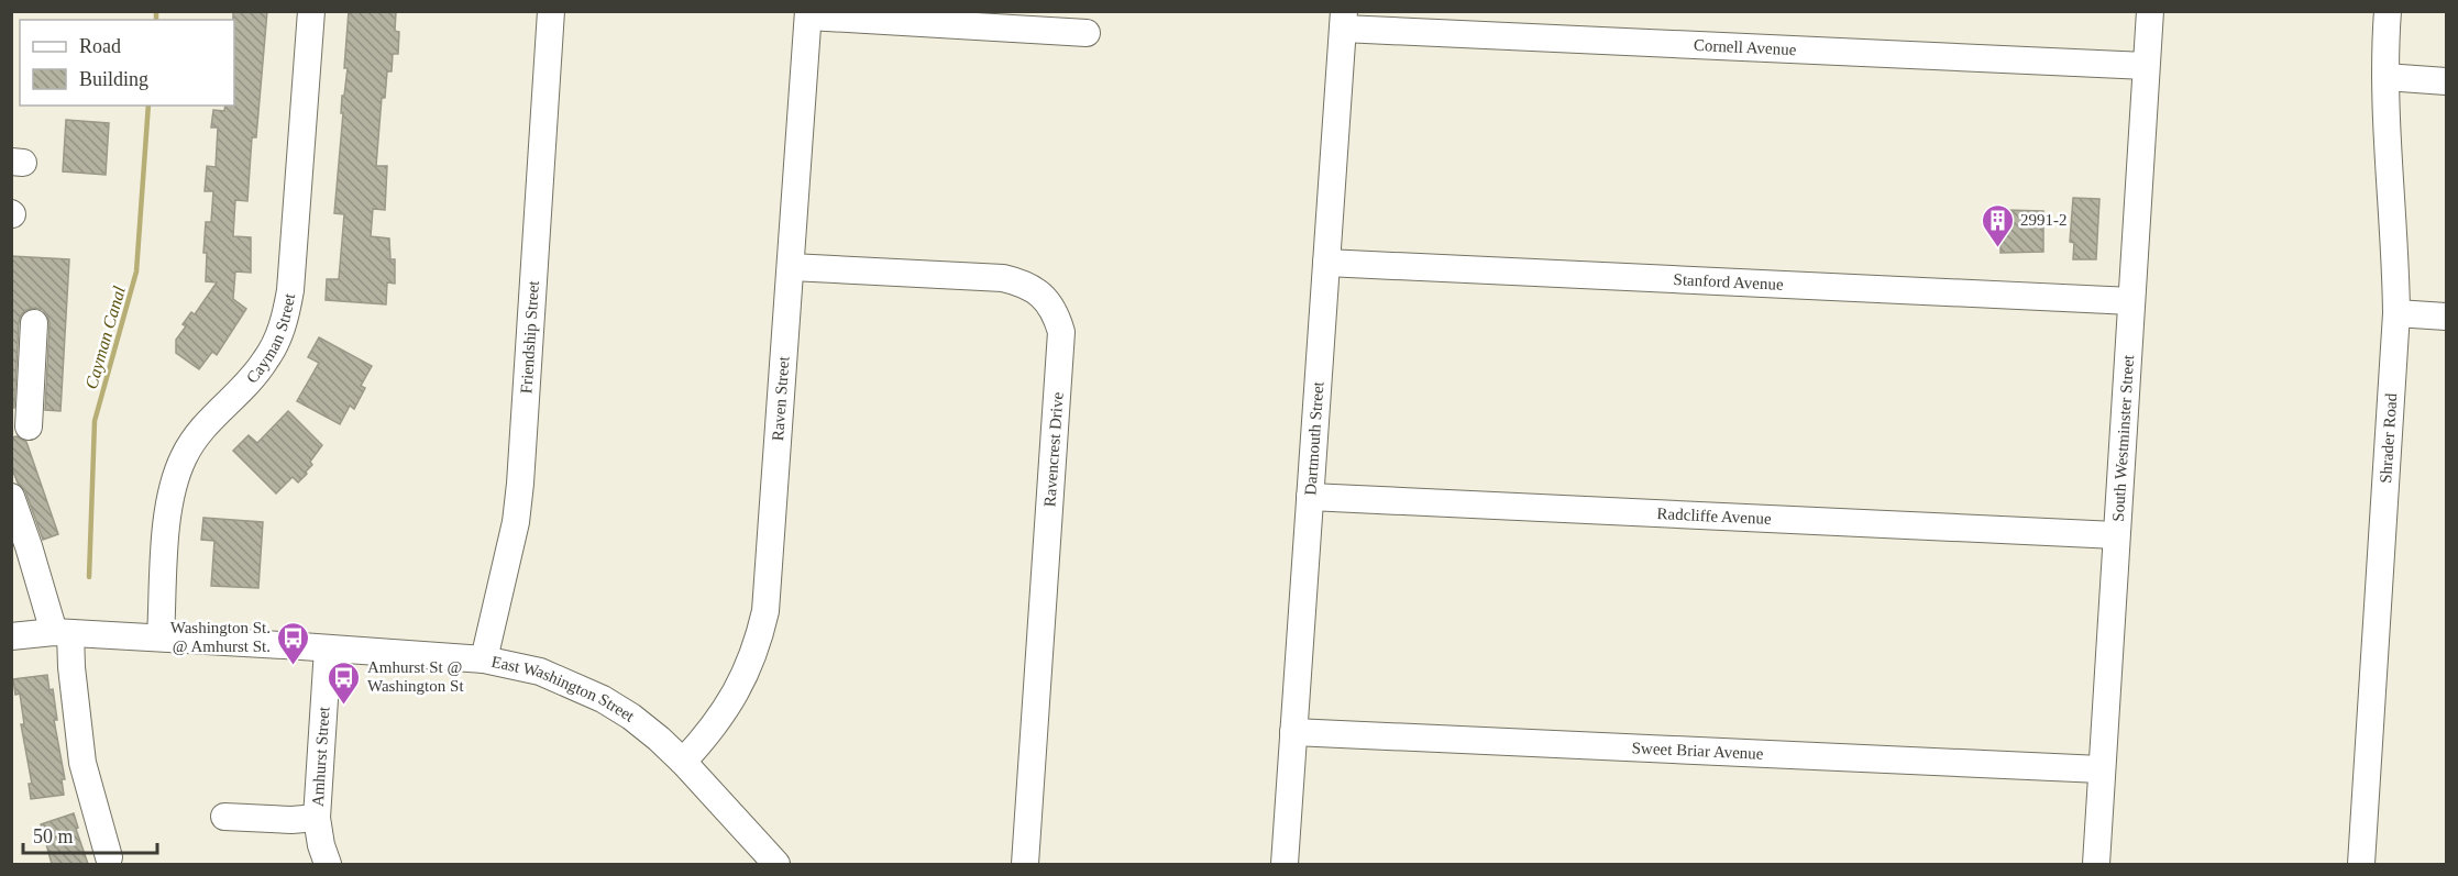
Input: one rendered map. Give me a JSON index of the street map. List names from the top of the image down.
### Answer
{
  "streets": {
    "street": [
      "Cornell Avenue",
      "Stanford Avenue",
      "Cayman Street",
      "Friendship Street",
      "Raven Street",
      "South Westminster Street",
      "Dartmouth Street",
      "Shrader Road",
      "Ravencrest Drive",
      "Radcliffe Avenue",
      "East Washington Street",
      "Sweet Briar Avenue",
      "Amhurst Street"
    ]
  },
  "crossings": [
    ["Cornell Avenue", "South Westminster Street"],
    ["Cornell Avenue", "Dartmouth Street"],
    ["Stanford Avenue", "South Westminster Street"],
    ["Stanford Avenue", "Dartmouth Street"],
    ["Cayman Street", "East Washington Street"],
    ["Friendship Street", "East Washington Street"],
    ["Raven Street", "Ravencrest Drive"],
    ["Raven Street", "East Washington Street"],
    ["South Westminster Street", "Radcliffe Avenue"],
    ["South Westminster Street", "Sweet Briar Avenue"],
    ["Dartmouth Street", "Radcliffe Avenue"],
    ["Dartmouth Street", "Sweet Briar Avenue"],
    ["East Washington Street", "Amhurst Street"]
  ],
  "water": ["Cayman Canal"],
  "places": {
    "building": ["2991-2"],
    "bus stop": ["Washington St. @ Amhurst St.", "Amhurst St @ Washington St"]
  },
  "legend": ["Road", "Building"],
  "scale_bar": "50 m"
}
